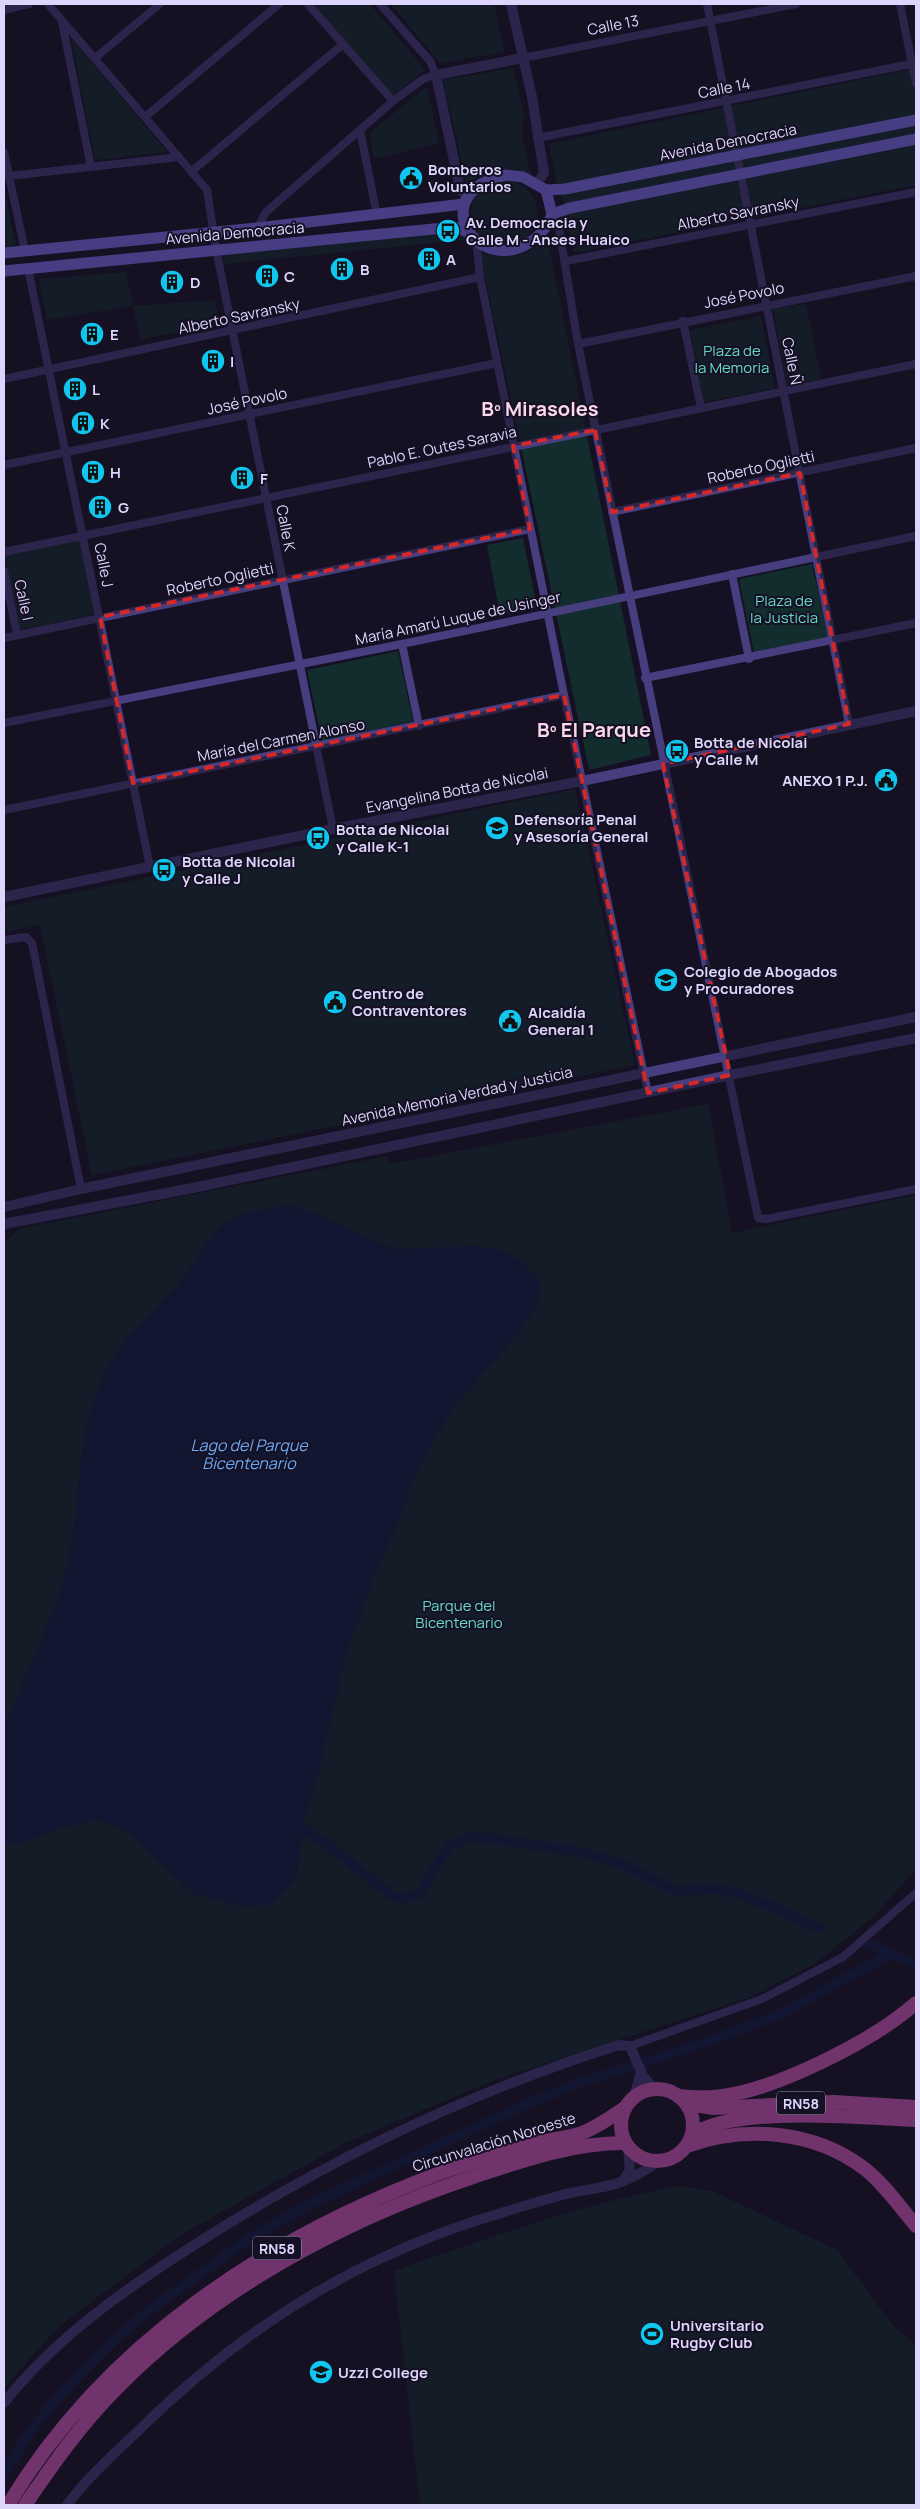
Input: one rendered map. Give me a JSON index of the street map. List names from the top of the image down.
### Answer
{
  "streets": {
    "highway": ["RN58", "Circunvalación Noroeste"],
    "main road": ["Avenida Democracia"],
    "street": [
      "Calle 13",
      "Calle 14",
      "Alberto Savransky",
      "José Povolo",
      "Calle Ñ",
      "Pablo E. Outes Saravia",
      "Roberto Oglietti",
      "Calle K",
      "Calle J",
      "Calle I",
      "María Amarú Luque de Usinger",
      "María del Carmen Alonso",
      "Evangelina Botta de Nicolai",
      "Avenida Memoria Verdad y Justicia"
    ]
  },
  "crossings": [
    ["Calle 13", "Calle Ñ"],
    ["Calle 14", "Calle Ñ"],
    ["Avenida Democracia", "Calle Ñ"],
    ["Avenida Democracia", "Calle K"],
    ["Avenida Democracia", "Calle J"],
    ["Alberto Savransky", "Calle Ñ"],
    ["Alberto Savransky", "Calle K"],
    ["Alberto Savransky", "Calle J"],
    ["José Povolo", "Calle Ñ"],
    ["José Povolo", "Calle K"],
    ["José Povolo", "Calle J"],
    ["Calle Ñ", "Pablo E. Outes Saravia"],
    ["Calle Ñ", "Roberto Oglietti"],
    ["Calle Ñ", "María Amarú Luque de Usinger"],
    ["Calle Ñ", "Evangelina Botta de Nicolai"],
    ["Pablo E. Outes Saravia", "Calle K"],
    ["Pablo E. Outes Saravia", "Calle J"],
    ["Roberto Oglietti", "Calle K"],
    ["Roberto Oglietti", "Calle J"],
    ["Roberto Oglietti", "Calle I"],
    ["Calle K", "María Amarú Luque de Usinger"],
    ["Calle K", "María del Carmen Alonso"],
    ["Calle K", "Evangelina Botta de Nicolai"],
    ["Calle J", "María Amarú Luque de Usinger"],
    ["Calle J", "María del Carmen Alonso"],
    ["Calle J", "Evangelina Botta de Nicolai"],
    ["RN58", "Circunvalación Noroeste"]
  ],
  "districts": ["Bº Mirasoles", "Bº El Parque"],
  "water": ["Lago del Parque Bicentenario"],
  "parks": ["Plaza de la Memoria", "Plaza de la Justicia", "Parque del Bicentenario"],
  "places": {
    "public building": [
      "Bomberos Voluntarios",
      "ANEXO 1 P.J.",
      "Centro de Contraventores",
      "Alcaidía General 1"
    ],
    "bus stop": [
      "Av. Democracia y Calle M - Anses Huaico",
      "Botta de Nicolai y Calle M",
      "Botta de Nicolai y Calle K-1",
      "Botta de Nicolai y Calle J"
    ],
    "building": [
      "A",
      "B",
      "C",
      "D",
      "E",
      "I",
      "L",
      "K",
      "H",
      "F",
      "G"
    ],
    "school or university": ["Defensoría Penal y Asesoría General", "Colegio de Abogados y Procuradores", "Uzzi College"],
    "sports": ["Universitario Rugby Club"]
  }
}
